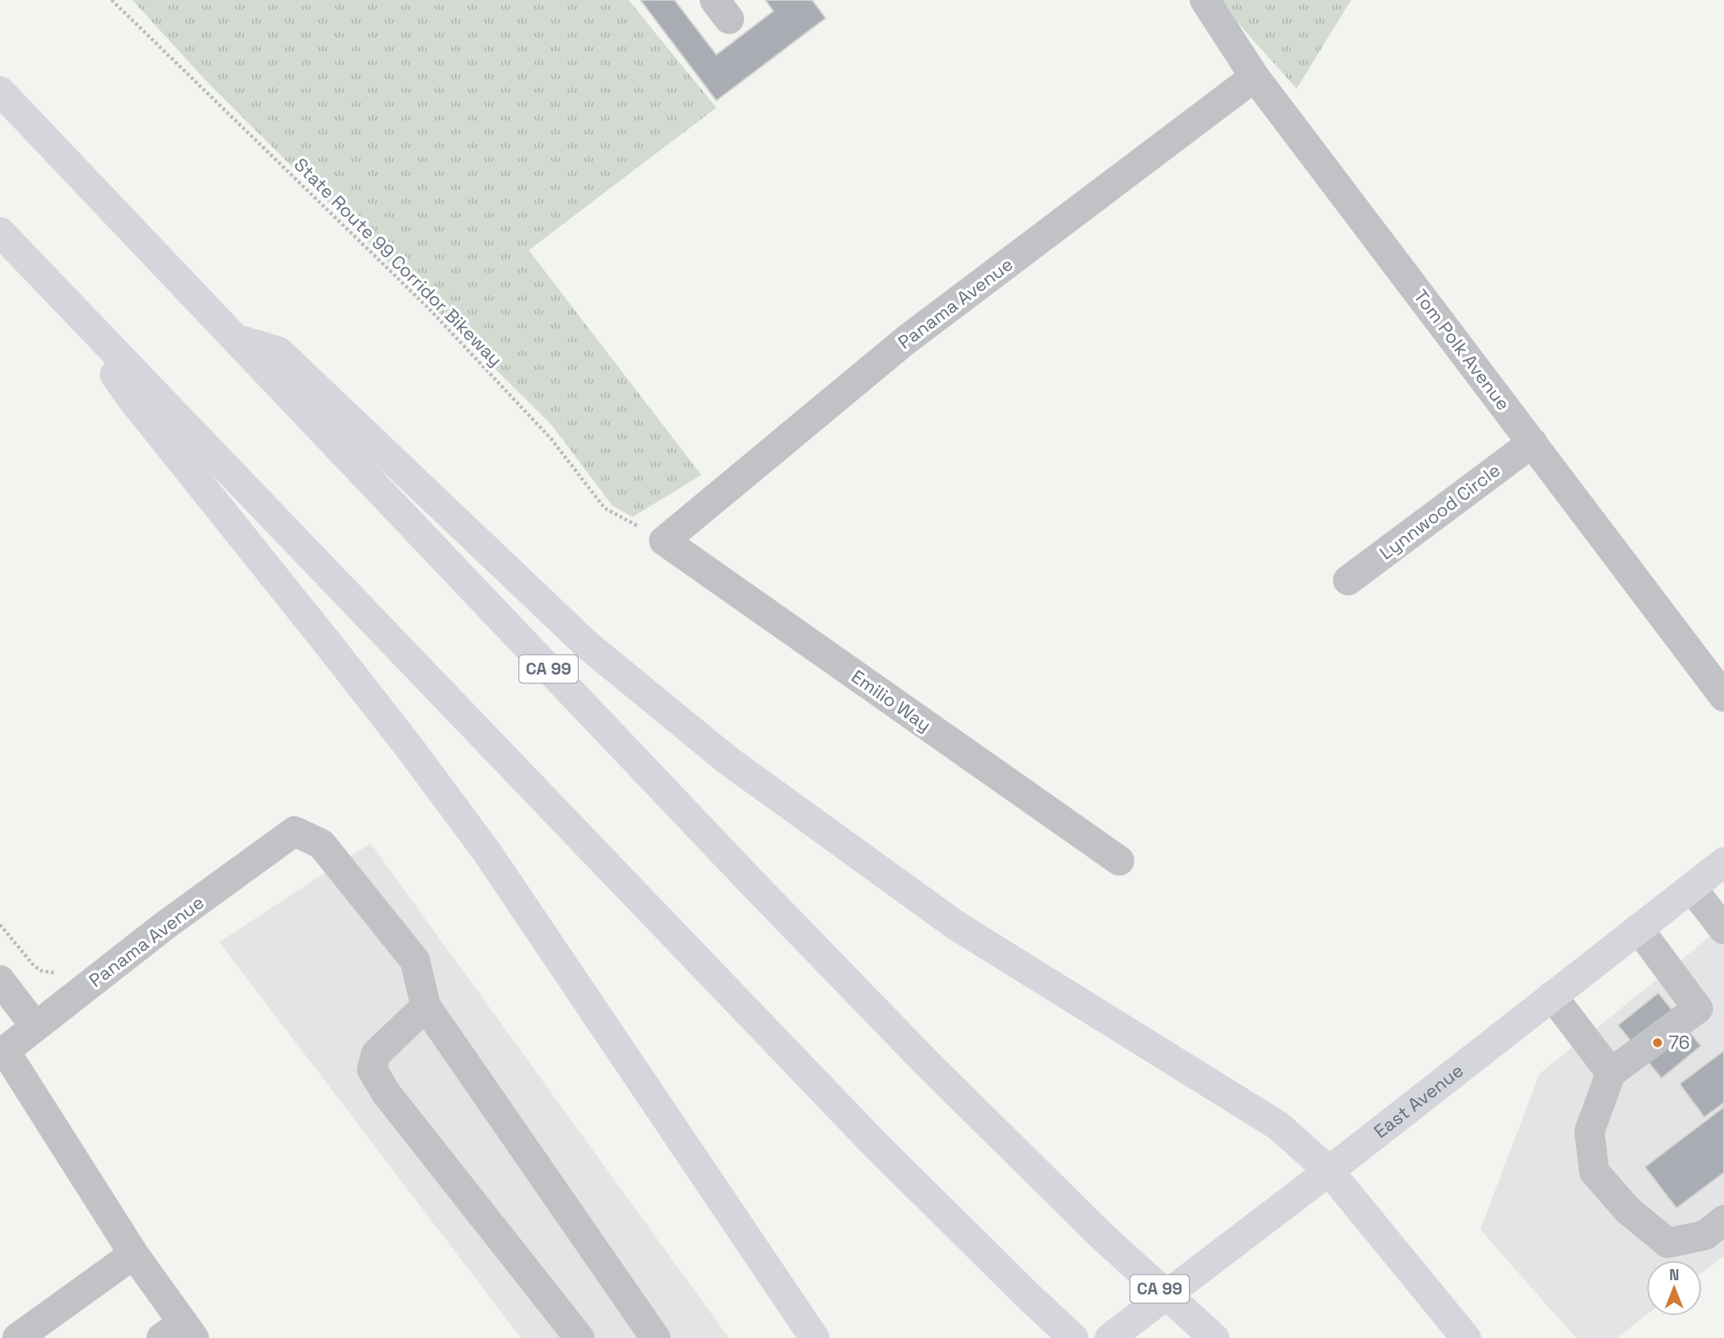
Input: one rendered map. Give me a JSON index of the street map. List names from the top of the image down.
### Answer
{
  "streets": {
    "main road": ["CA 99", "East Avenue"],
    "street": [
      "Panama Avenue",
      "Tom Polk Avenue",
      "Lynnwood Circle",
      "Emilio Way"
    ],
    "path": ["State Route 99 Corridor Bikeway"]
  },
  "crossings": [
    ["State Route 99 Corridor Bikeway", "Panama Avenue"],
    ["State Route 99 Corridor Bikeway", "Emilio Way"],
    ["Panama Avenue", "Tom Polk Avenue"],
    ["Panama Avenue", "Emilio Way"],
    ["Tom Polk Avenue", "Lynnwood Circle"]
  ],
  "places": ["76"],
  "north": "top"
}
